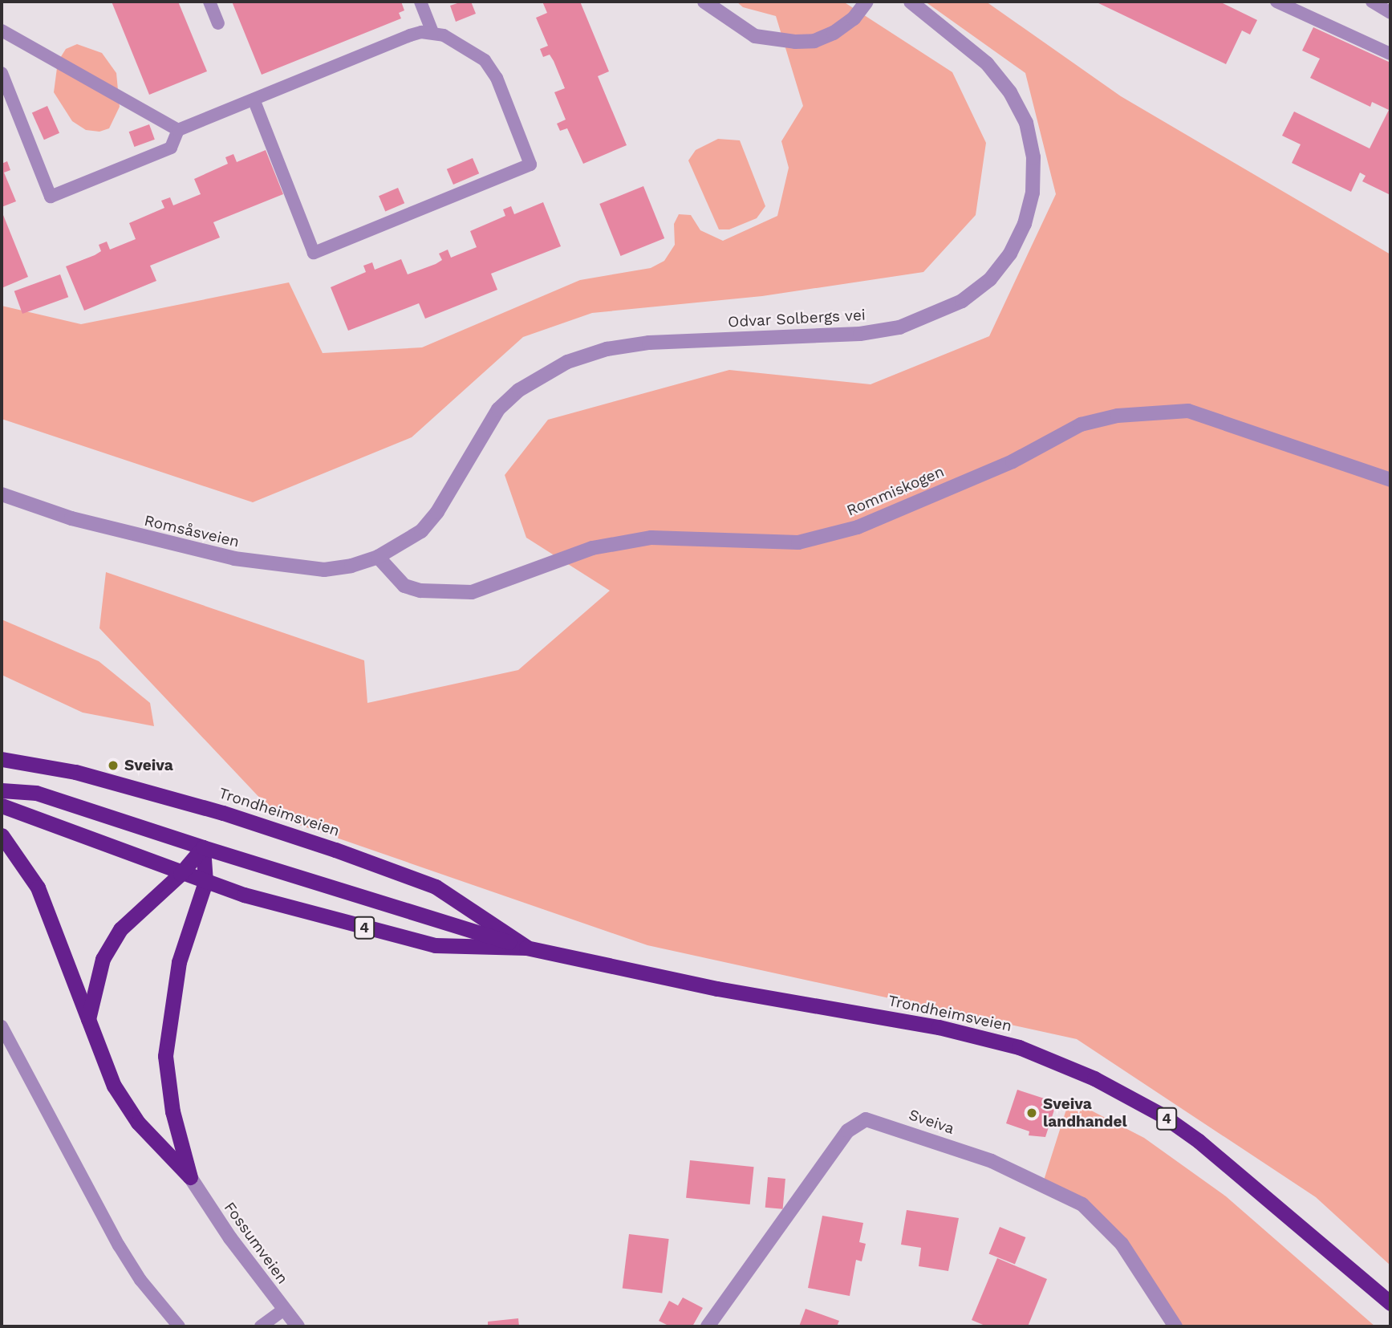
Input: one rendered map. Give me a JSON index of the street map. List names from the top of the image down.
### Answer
{
  "streets": {
    "highway": ["Trondheimsveien", "4"],
    "street": [
      "Odvar Solbergs vei",
      "Rommiskogen",
      "Romsåsveien",
      "Sveiva",
      "Fossumveien"
    ]
  },
  "crossings": [
    ["Odvar Solbergs vei", "Rommiskogen"],
    ["Odvar Solbergs vei", "Romsåsveien"],
    ["Rommiskogen", "Romsåsveien"]
  ],
  "places": ["Sveiva", "Sveiva landhandel"]
}
